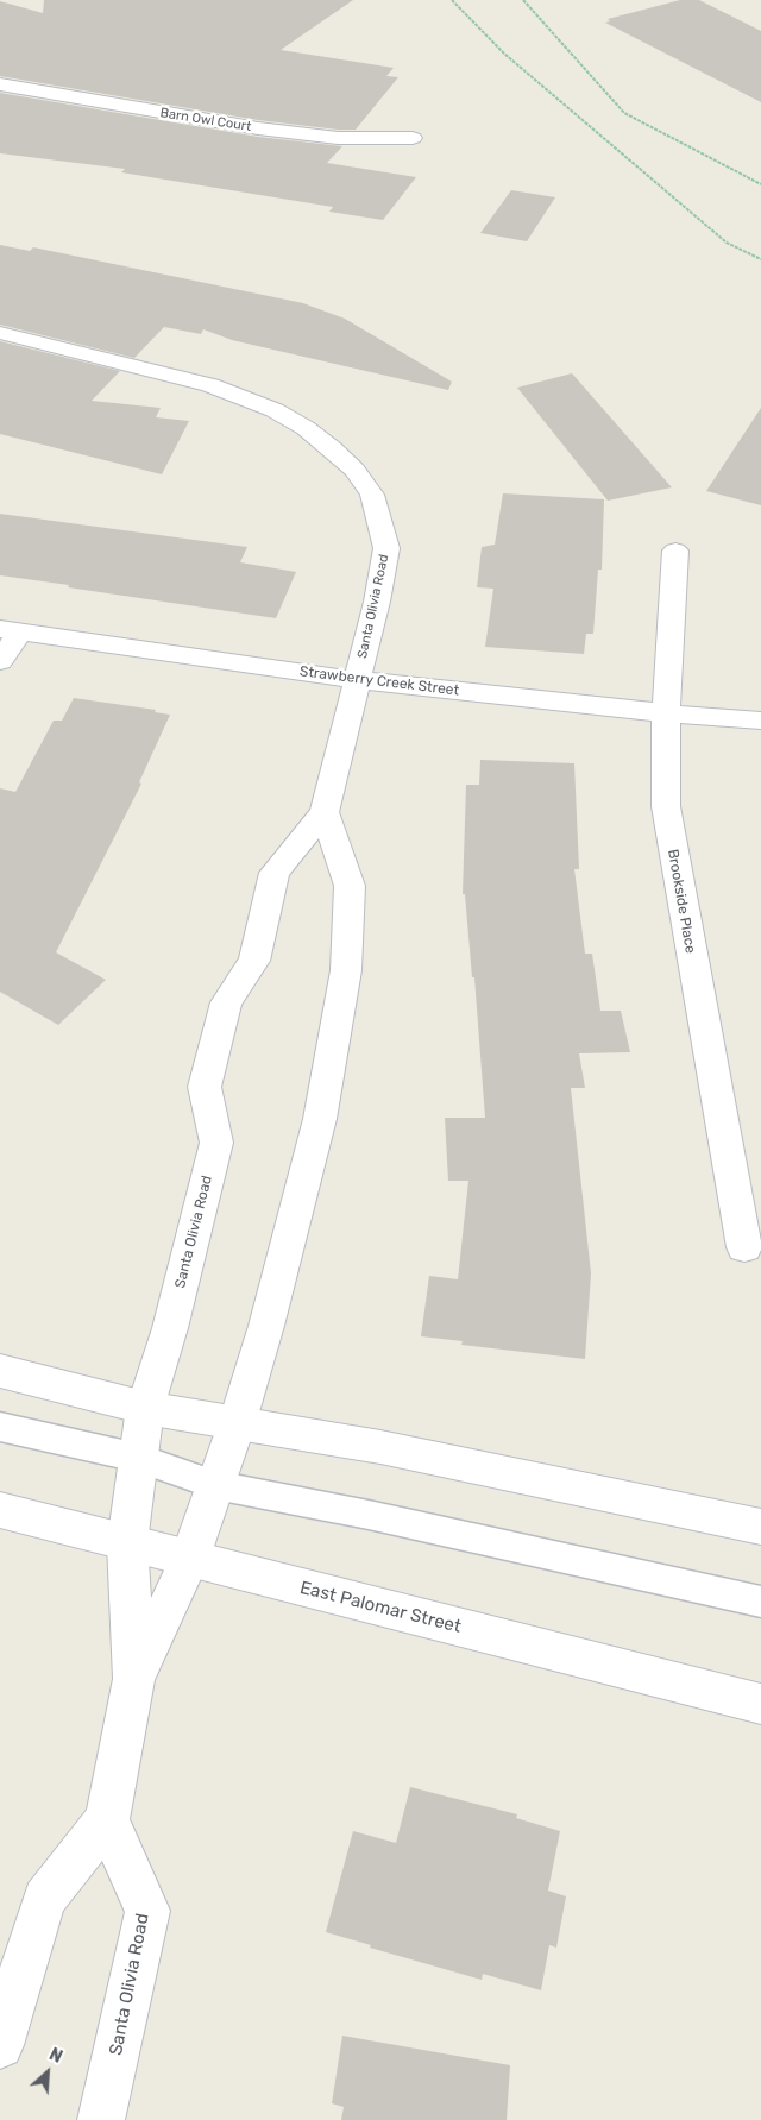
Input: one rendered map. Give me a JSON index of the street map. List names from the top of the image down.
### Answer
{
  "streets": {
    "street": [
      "Barn Owl Court",
      "Santa Olivia Road",
      "Strawberry Creek Street",
      "Brookside Place",
      "East Palomar Street"
    ]
  },
  "crossings": [
    ["Santa Olivia Road", "Strawberry Creek Street"],
    ["Santa Olivia Road", "East Palomar Street"],
    ["Strawberry Creek Street", "Brookside Place"]
  ],
  "north": "top right"
}
